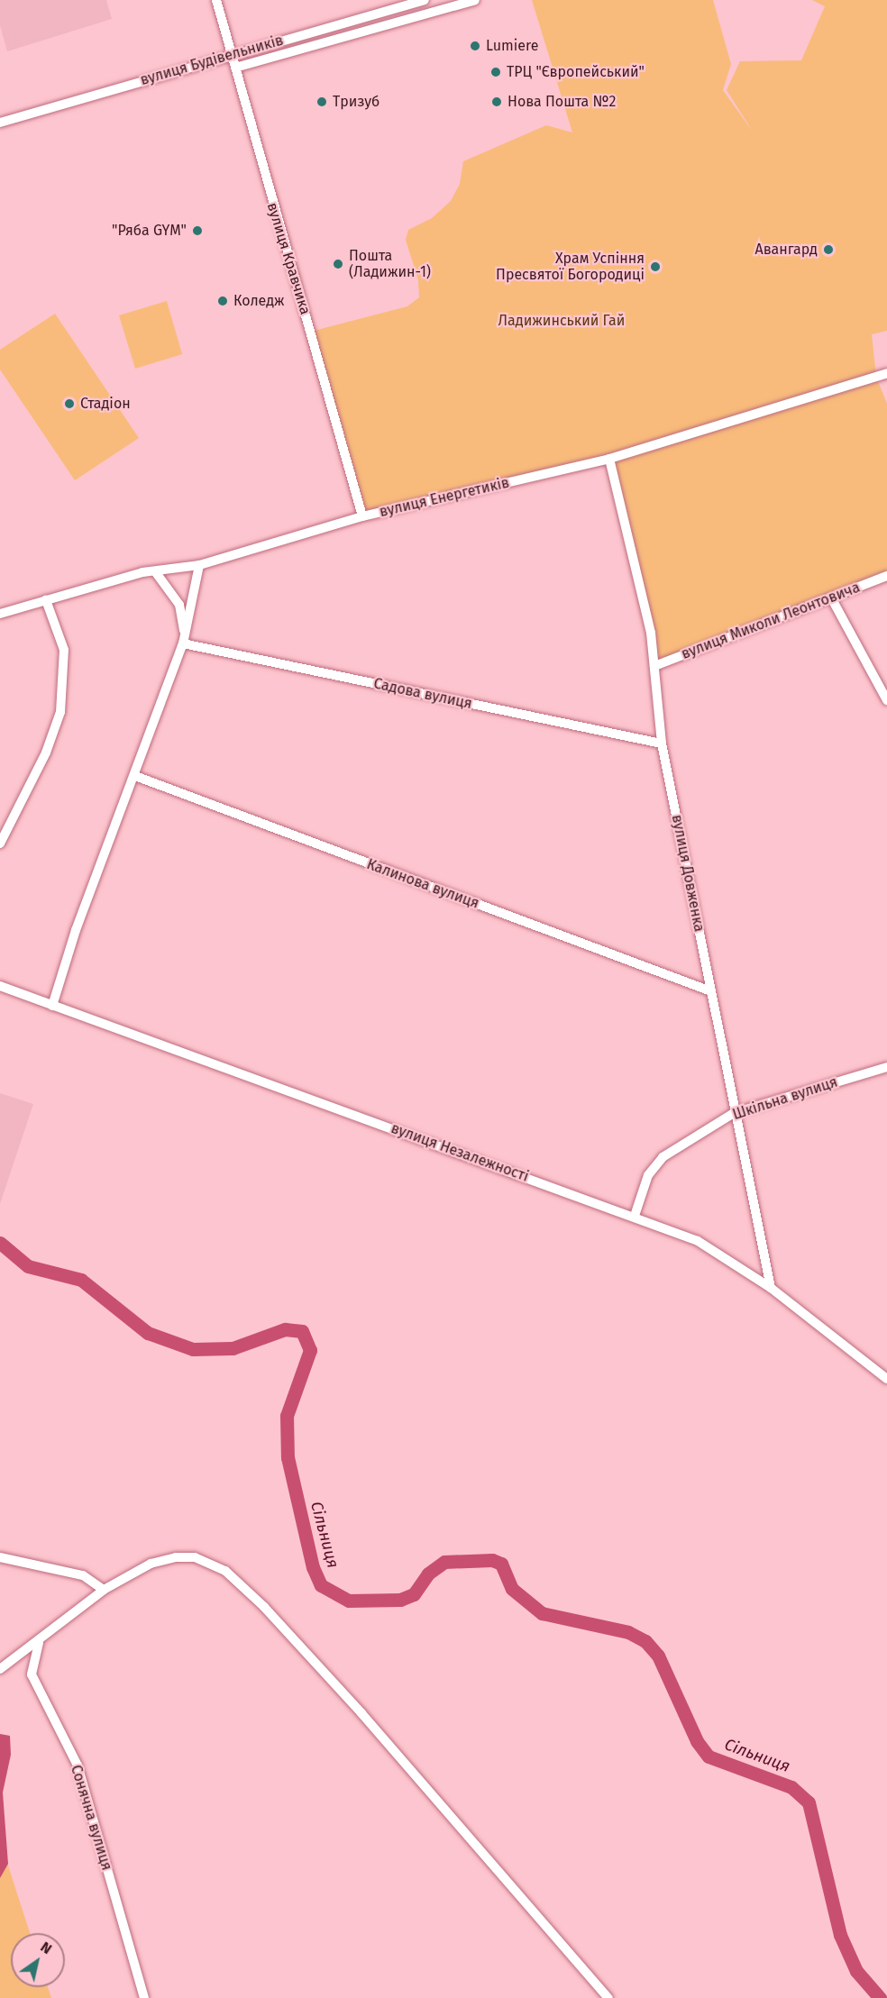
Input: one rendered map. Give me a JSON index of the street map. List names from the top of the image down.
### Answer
{
  "streets": {
    "street": [
      "вулиця Будівельників",
      "вулиця Кравчика",
      "вулиця Енергетиків",
      "вулиця Миколи Леонтовича",
      "Садова вулиця",
      "вулиця Довженка",
      "Калинова вулиця",
      "Шкільна вулиця",
      "вулиця Незалежності",
      "Сонячна вулиця"
    ]
  },
  "crossings": [
    ["вулиця Будівельників", "вулиця Кравчика"],
    ["вулиця Кравчика", "вулиця Енергетиків"],
    ["вулиця Енергетиків", "вулиця Довженка"],
    ["вулиця Миколи Леонтовича", "вулиця Довженка"],
    ["Садова вулиця", "вулиця Довженка"],
    ["вулиця Довженка", "Калинова вулиця"],
    ["вулиця Довженка", "Шкільна вулиця"],
    ["вулиця Довженка", "вулиця Незалежності"],
    ["Шкільна вулиця", "вулиця Незалежності"]
  ],
  "water": ["Сільниця"],
  "parks": ["Ладижинський Гай"],
  "places": [
    "Lumiere",
    "ТРЦ \"Європейський\"",
    "Тризуб",
    "Нова Пошта №2",
    "\"Ряба GYM\"",
    "Авангард",
    "Пошта (Ладижин-1)",
    "Храм Успіння Пресвятої Богородиці",
    "Коледж",
    "Стадіон"
  ],
  "north": "top right"
}
